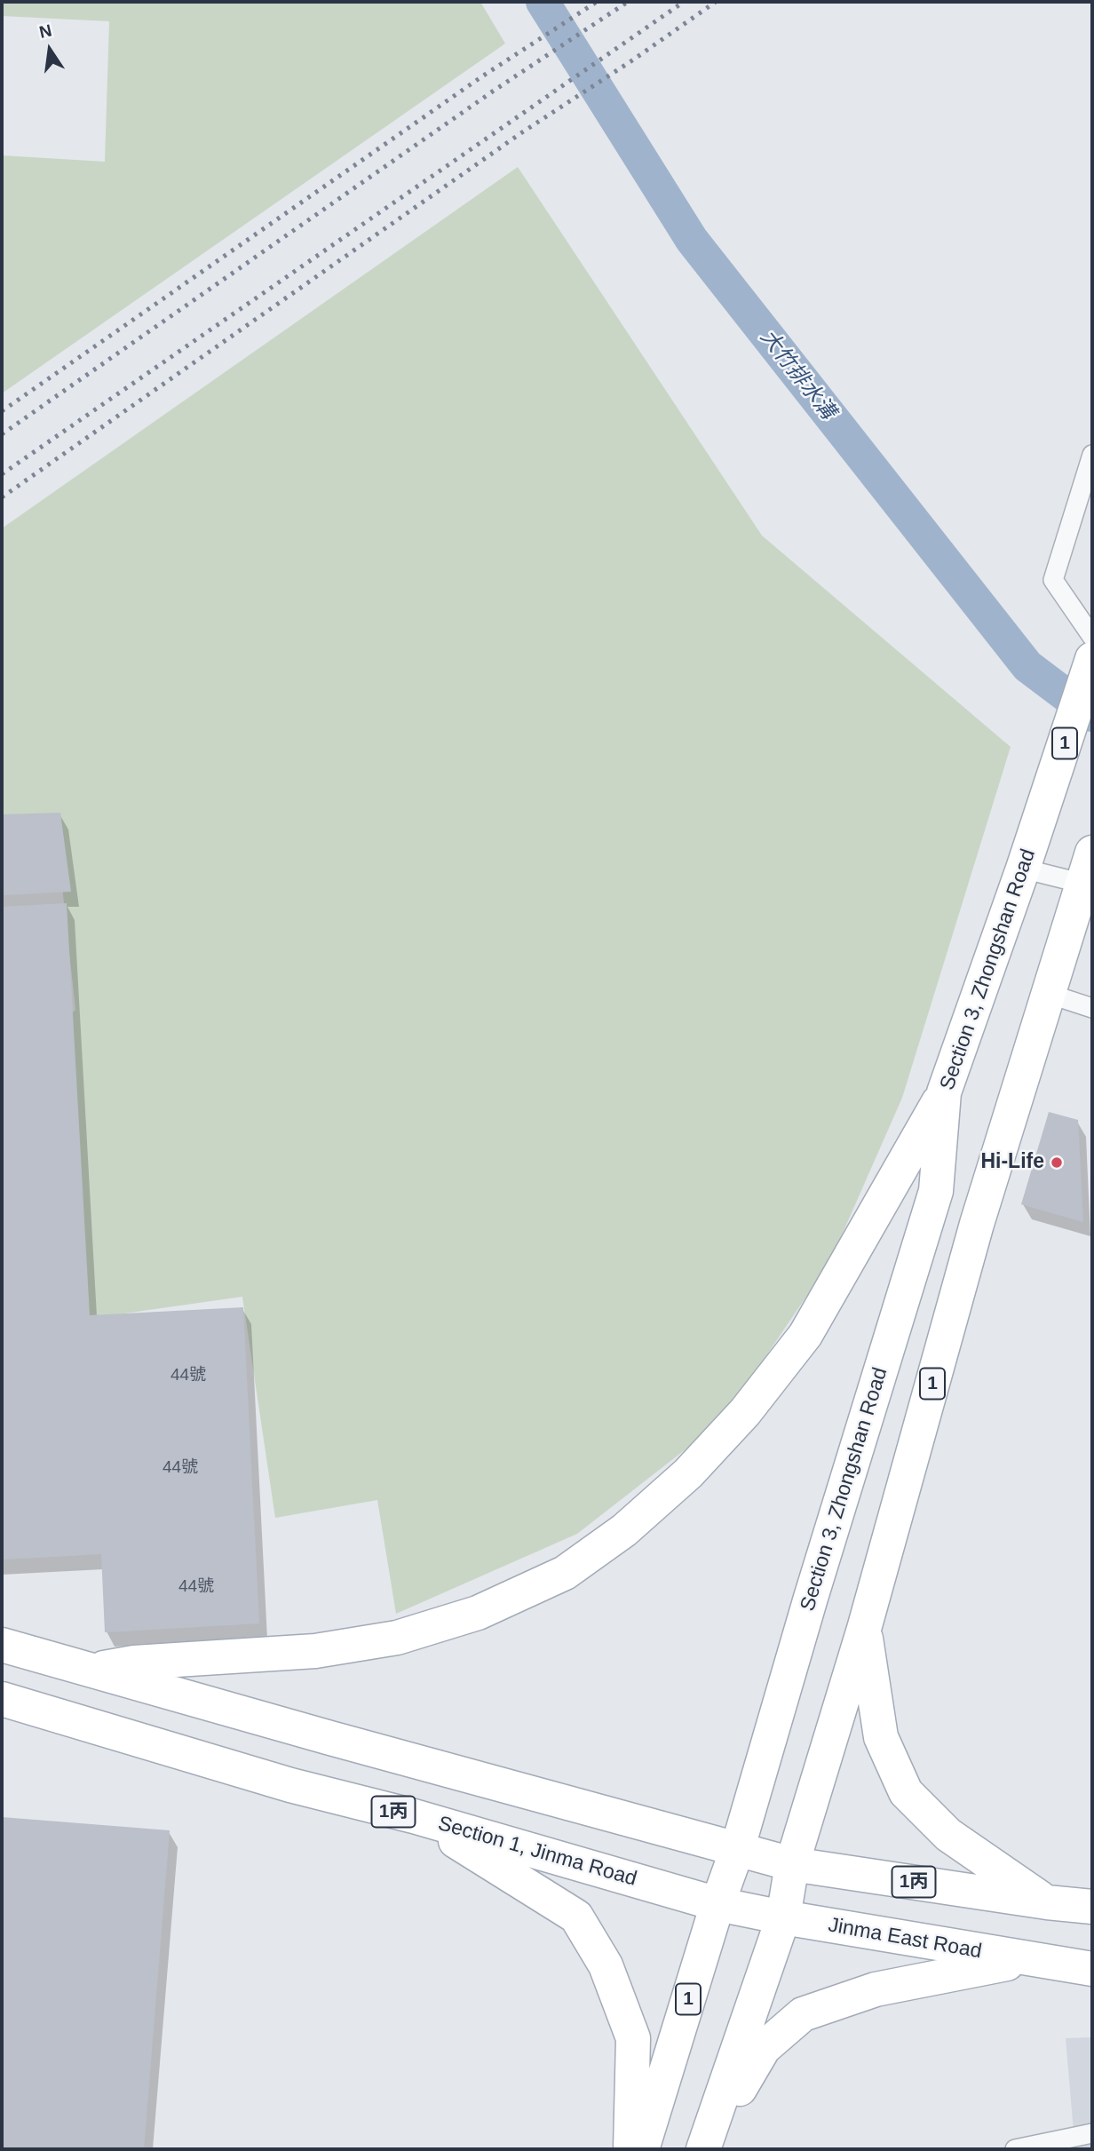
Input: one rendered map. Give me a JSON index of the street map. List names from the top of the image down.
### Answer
{
  "streets": {
    "main road": [
      "1",
      "Section 3, Zhongshan Road",
      "1丙",
      "Section 1, Jinma Road",
      "Jinma East Road"
    ]
  },
  "crossings": [
    ["1", "Section 3, Zhongshan Road"],
    ["1", "1丙"],
    ["1", "Jinma East Road"],
    ["Section 3, Zhongshan Road", "1丙"],
    ["Section 3, Zhongshan Road", "Section 1, Jinma Road"],
    ["Section 3, Zhongshan Road", "Jinma East Road"],
    ["Section 1, Jinma Road", "Jinma East Road"]
  ],
  "water": ["大竹排水溝"],
  "places": ["Hi-Life"],
  "house_numbers": ["44號", "44號", "44號"],
  "north": "top"
}
